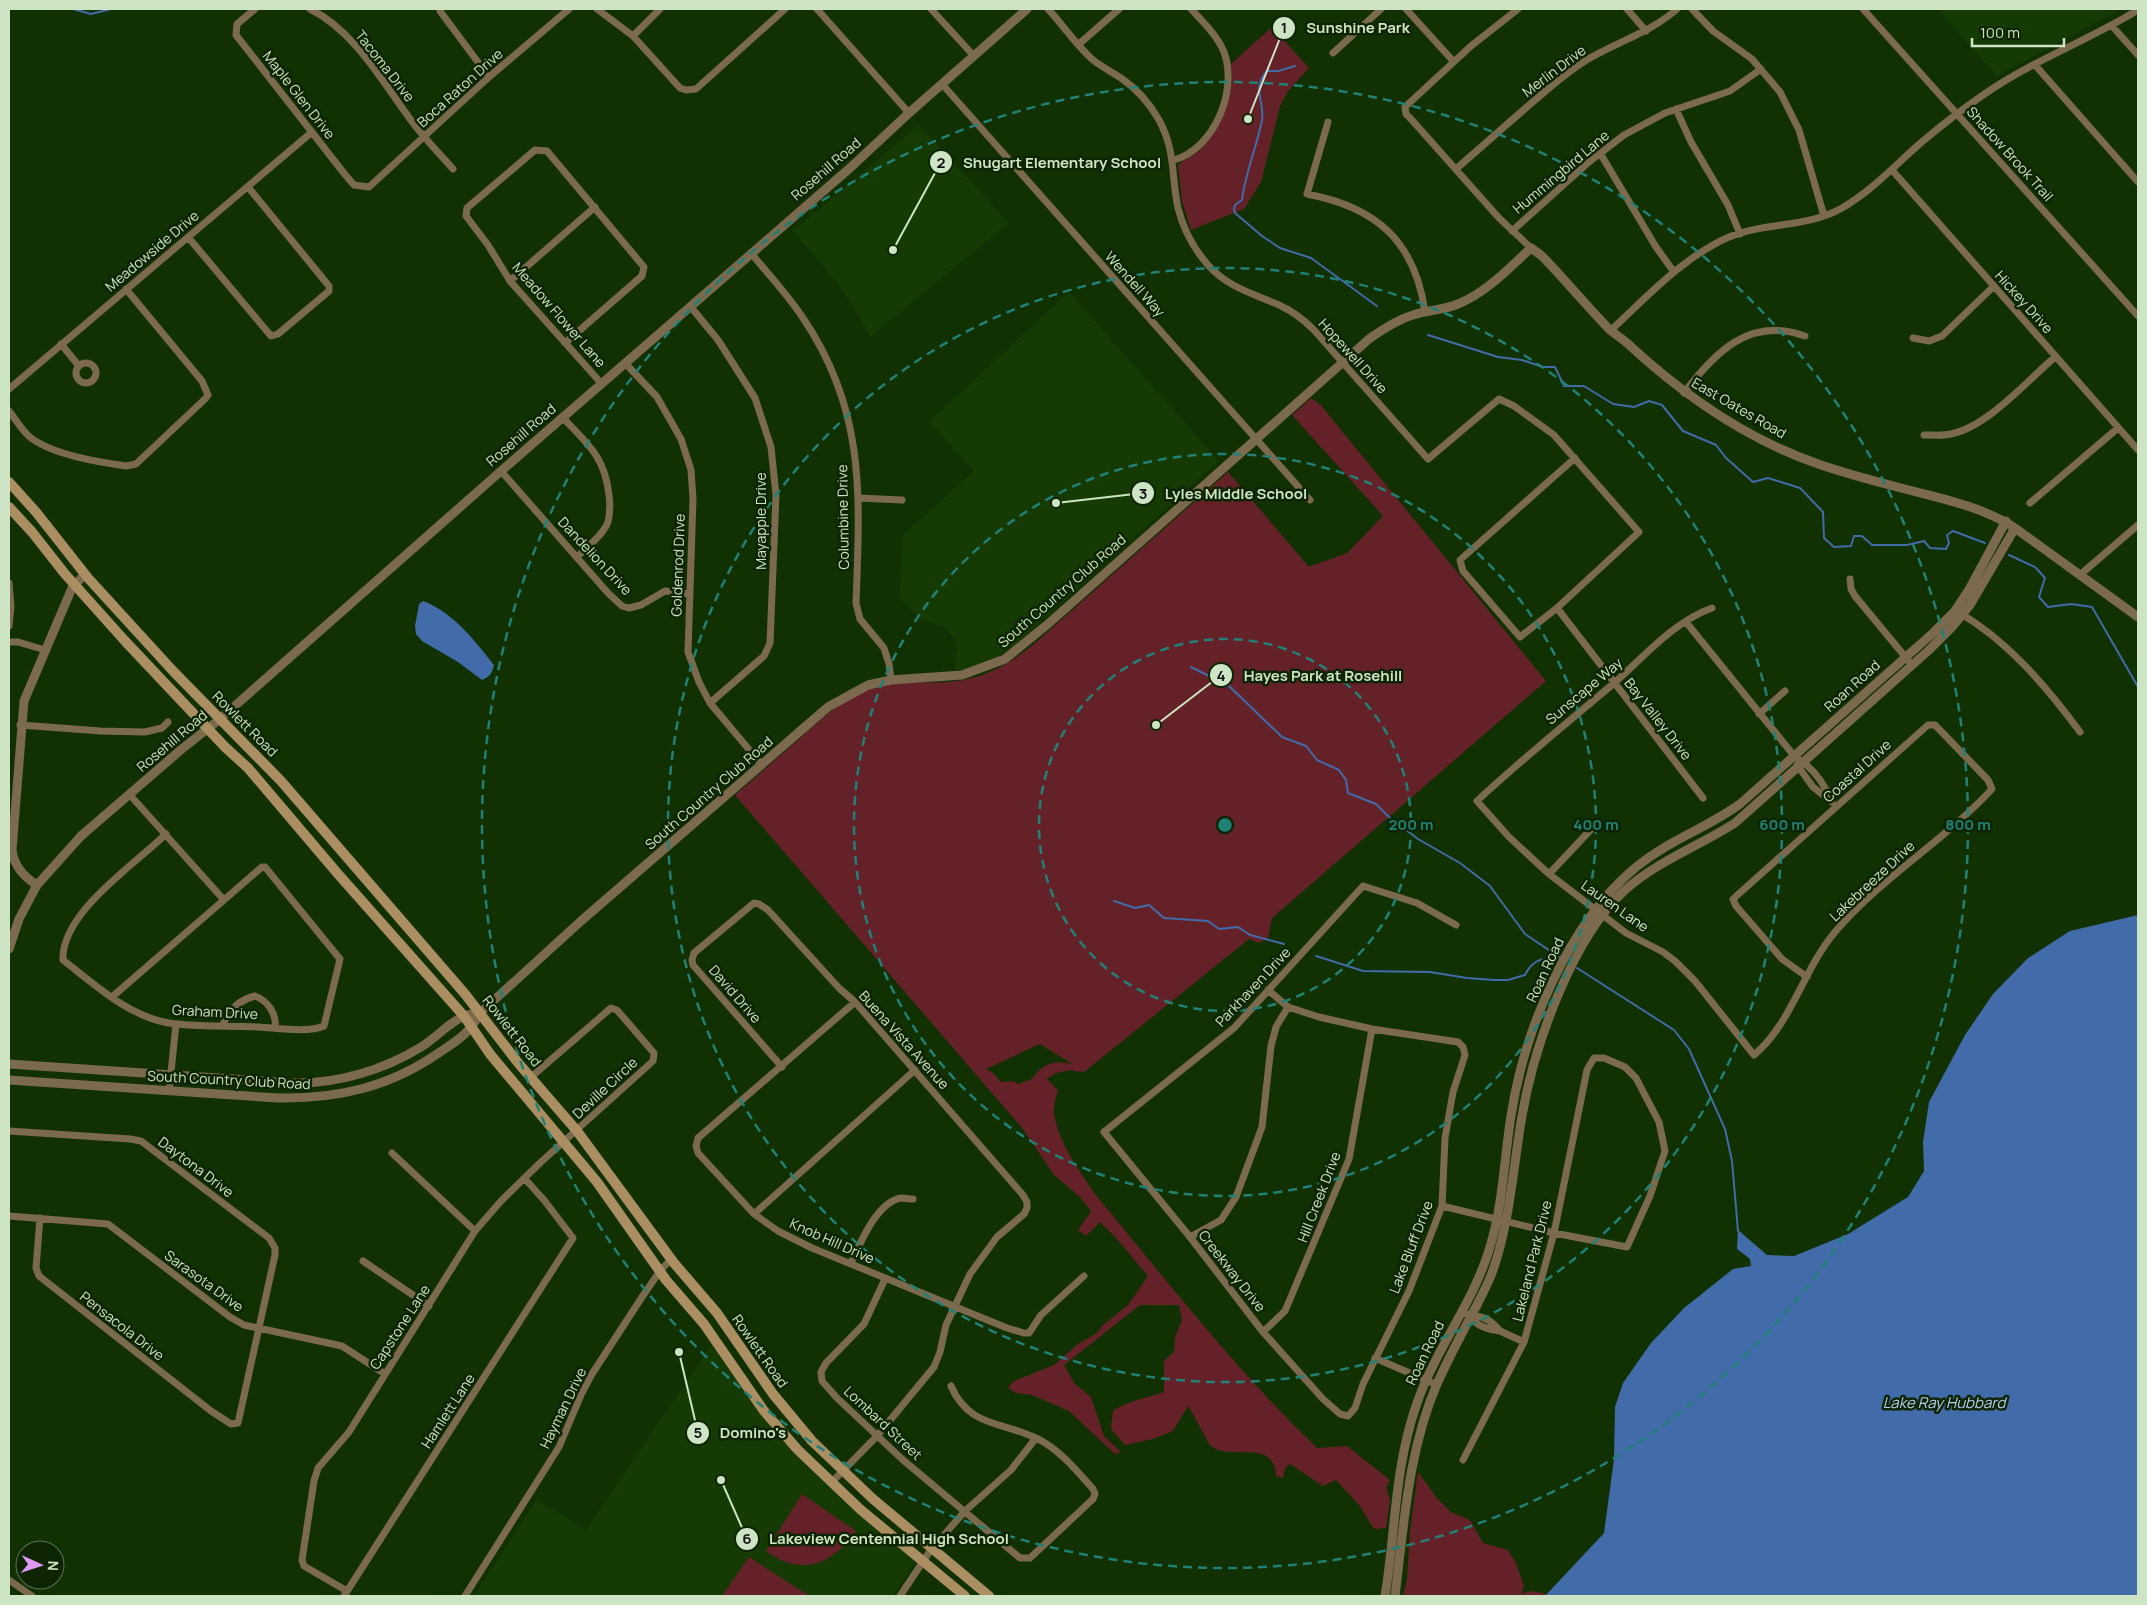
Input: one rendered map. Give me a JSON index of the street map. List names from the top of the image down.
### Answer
{
  "streets": {
    "main road": ["Rowlett Road"],
    "street": [
      "Tacoma Drive",
      "Merlin Drive",
      "Boca Raton Drive",
      "Maple Glen Drive",
      "Shadow Brook Trail",
      "Rosehill Road",
      "Hummingbird Lane",
      "Meadowside Drive",
      "Wendell Way",
      "Hickey Drive",
      "Meadow Flower Lane",
      "Hopewell Drive",
      "East Oates Road",
      "Columbine Drive",
      "Mayapple Drive",
      "Dandelion Drive",
      "Goldenrod Drive",
      "South Country Club Road",
      "Roan Road",
      "Sunscape Way",
      "Bay Valley Drive",
      "Coastal Drive",
      "Lakebreeze Drive",
      "Lauren Lane",
      "Parkhaven Drive",
      "David Drive",
      "Graham Drive",
      "Buena Vista Avenue",
      "Deville Circle",
      "Daytona Drive",
      "Hill Creek Drive",
      "Knob Hill Drive",
      "Lake Bluff Drive",
      "Lakeland Park Drive",
      "Creekway Drive",
      "Sarasota Drive",
      "Pensacola Drive",
      "Capstone Lane",
      "Hayman Drive",
      "Hamlett Lane",
      "Lombard Street"
    ]
  },
  "crossings": [
    ["Tacoma Drive", "Boca Raton Drive"],
    ["Merlin Drive", "East Oates Road"],
    ["Boca Raton Drive", "Maple Glen Drive"],
    ["Maple Glen Drive", "Meadowside Drive"],
    ["Rosehill Road", "Wendell Way"],
    ["Rosehill Road", "Meadow Flower Lane"],
    ["Rosehill Road", "Columbine Drive"],
    ["Rosehill Road", "Mayapple Drive"],
    ["Rosehill Road", "Dandelion Drive"],
    ["Rosehill Road", "Goldenrod Drive"],
    ["Rosehill Road", "Rowlett Road"],
    ["Hummingbird Lane", "East Oates Road"],
    ["Wendell Way", "South Country Club Road"],
    ["Hopewell Drive", "South Country Club Road"],
    ["East Oates Road", "South Country Club Road"],
    ["East Oates Road", "Roan Road"],
    ["Columbine Drive", "South Country Club Road"],
    ["Mayapple Drive", "Goldenrod Drive"],
    ["Dandelion Drive", "Goldenrod Drive"],
    ["Goldenrod Drive", "South Country Club Road"],
    ["South Country Club Road", "Rowlett Road"],
    ["Roan Road", "Lauren Lane"],
    ["Sunscape Way", "Bay Valley Drive"],
    ["Sunscape Way", "Lauren Lane"],
    ["Rowlett Road", "Deville Circle"],
    ["Rowlett Road", "Capstone Lane"],
    ["Rowlett Road", "Hayman Drive"],
    ["Coastal Drive", "Lakebreeze Drive"],
    ["Lakebreeze Drive", "Lauren Lane"],
    ["Parkhaven Drive", "Creekway Drive"],
    ["David Drive", "Buena Vista Avenue"],
    ["David Drive", "Knob Hill Drive"],
    ["Buena Vista Avenue", "Knob Hill Drive"],
    ["Deville Circle", "Capstone Lane"],
    ["Daytona Drive", "Sarasota Drive"],
    ["Daytona Drive", "Pensacola Drive"],
    ["Hill Creek Drive", "Lake Bluff Drive"],
    ["Hill Creek Drive", "Creekway Drive"],
    ["Knob Hill Drive", "Lombard Street"],
    ["Lake Bluff Drive", "Creekway Drive"],
    ["Sarasota Drive", "Pensacola Drive"],
    ["Sarasota Drive", "Capstone Lane"],
    ["Capstone Lane", "Hamlett Lane"]
  ],
  "water": ["Lake Ray Hubbard"],
  "places": [
    "Sunshine Park",
    "Shugart Elementary School",
    "Lyles Middle School",
    "Hayes Park at Rosehill",
    "Domino's",
    "Lakeview Centennial High School"
  ],
  "scale_bar": "100 m",
  "north": "right",
  "rings": [
    "200 m",
    "400 m",
    "600 m",
    "800 m"
  ]
}
